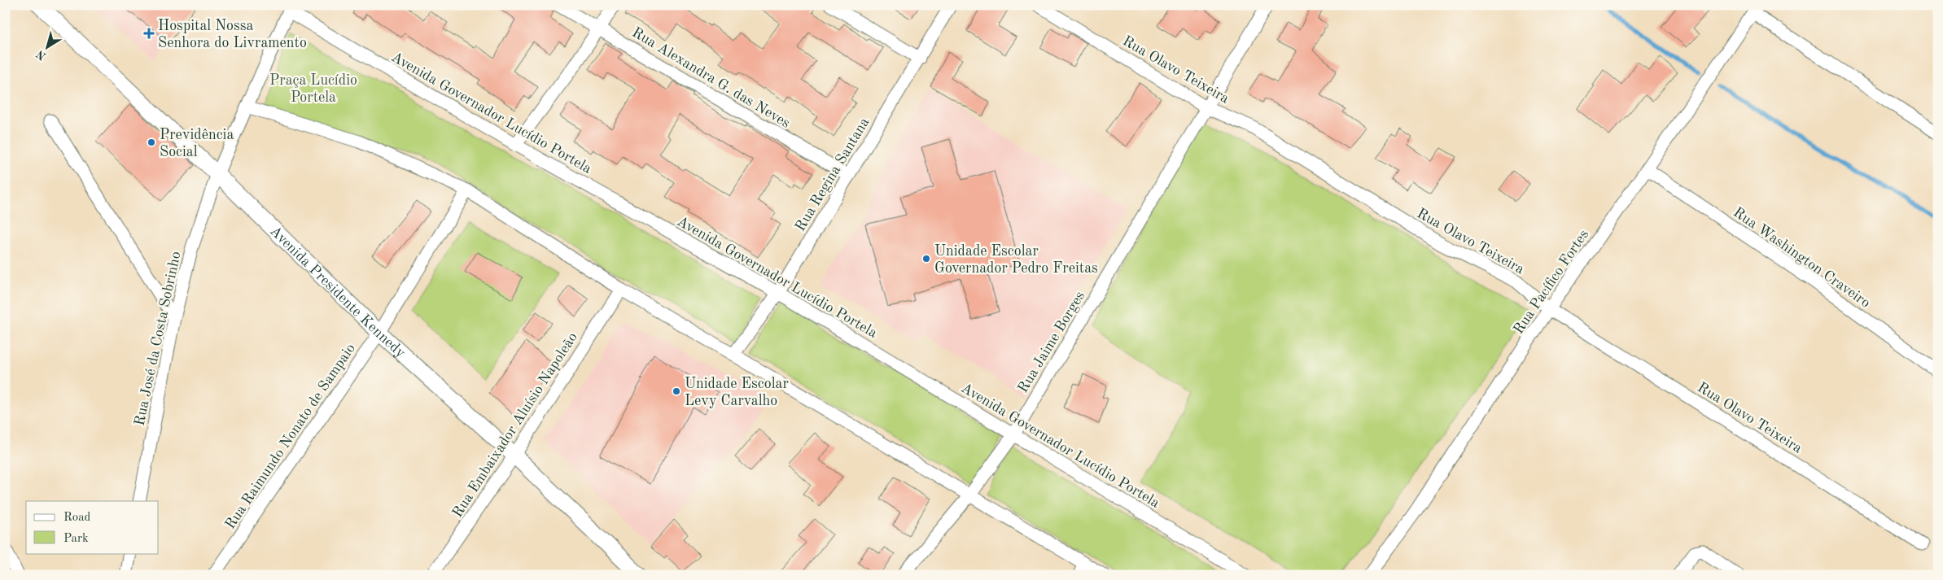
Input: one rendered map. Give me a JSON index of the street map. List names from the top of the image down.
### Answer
{
  "streets": {
    "street": [
      "Rua Olavo Teixeira",
      "Rua Alexandra G. das Neves",
      "Avenida Governador Lucídio Portela",
      "Rua Regina Santana",
      "Rua Washington Craveiro",
      "Rua Pacífico Fortes",
      "Avenida Presidente Kennedy",
      "Rua José da Costa Sobrinho",
      "Rua Jaime Borges",
      "Rua Embaixador Aluísio Napoleão",
      "Rua Raimundo Nonato de Sampaio"
    ]
  },
  "crossings": [
    ["Rua Olavo Teixeira", "Rua Pacífico Fortes"],
    ["Rua Olavo Teixeira", "Rua Jaime Borges"],
    ["Rua Alexandra G. das Neves", "Rua Regina Santana"],
    ["Avenida Governador Lucídio Portela", "Rua Regina Santana"],
    ["Avenida Governador Lucídio Portela", "Rua José da Costa Sobrinho"],
    ["Avenida Governador Lucídio Portela", "Rua Jaime Borges"],
    ["Rua Washington Craveiro", "Rua Pacífico Fortes"],
    ["Avenida Presidente Kennedy", "Rua José da Costa Sobrinho"],
    ["Avenida Presidente Kennedy", "Rua Embaixador Aluísio Napoleão"],
    ["Avenida Presidente Kennedy", "Rua Raimundo Nonato de Sampaio"]
  ],
  "parks": ["Praça Lucídio Portela"],
  "places": {
    "health": ["Hospital Nossa Senhora do Livramento"],
    "other": ["Previdência Social", "Unidade Escolar Governador Pedro Freitas", "Unidade Escolar Levy Carvalho"]
  },
  "legend": ["Road", "Park"],
  "north": "bottom left"
}
